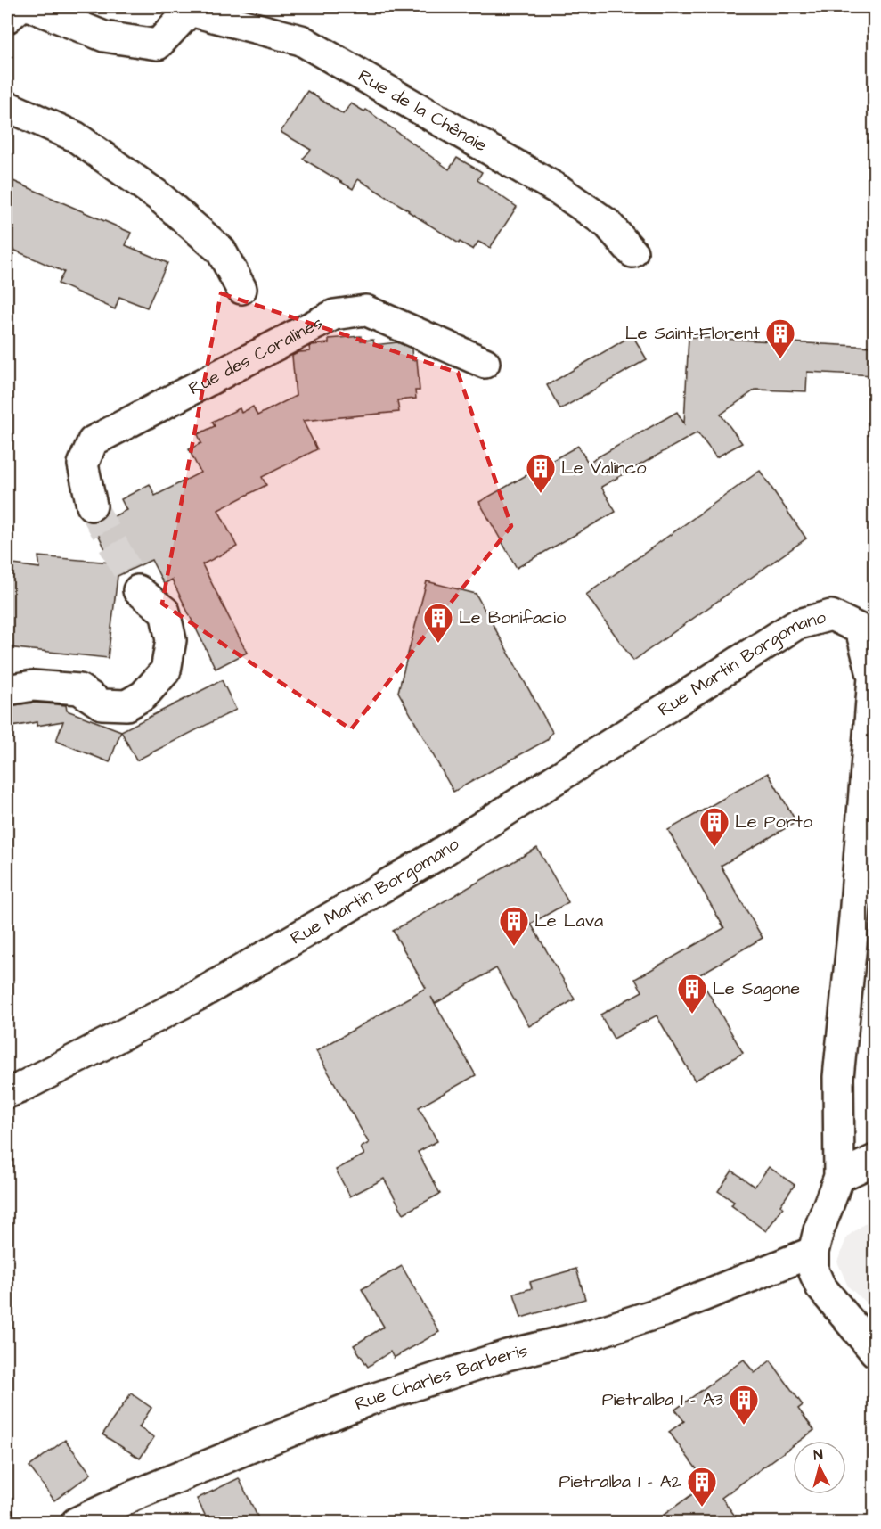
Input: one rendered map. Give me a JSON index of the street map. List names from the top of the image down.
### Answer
{
  "streets": {
    "street": [
      "Rue de la Chênaie",
      "Rue des Coralines",
      "Rue Martin Borgomano",
      "Rue Charles Barberis"
    ]
  },
  "crossings": [
    ["Rue Martin Borgomano", "Rue Charles Barberis"]
  ],
  "places": {
    "building": [
      "Le Saint-Florent",
      "Le Valinco",
      "Le Bonifacio",
      "Le Porto",
      "Le Lava",
      "Le Sagone",
      "Pietralba 1 - A3",
      "Pietralba 1 - A2"
    ]
  },
  "north": "top"
}
